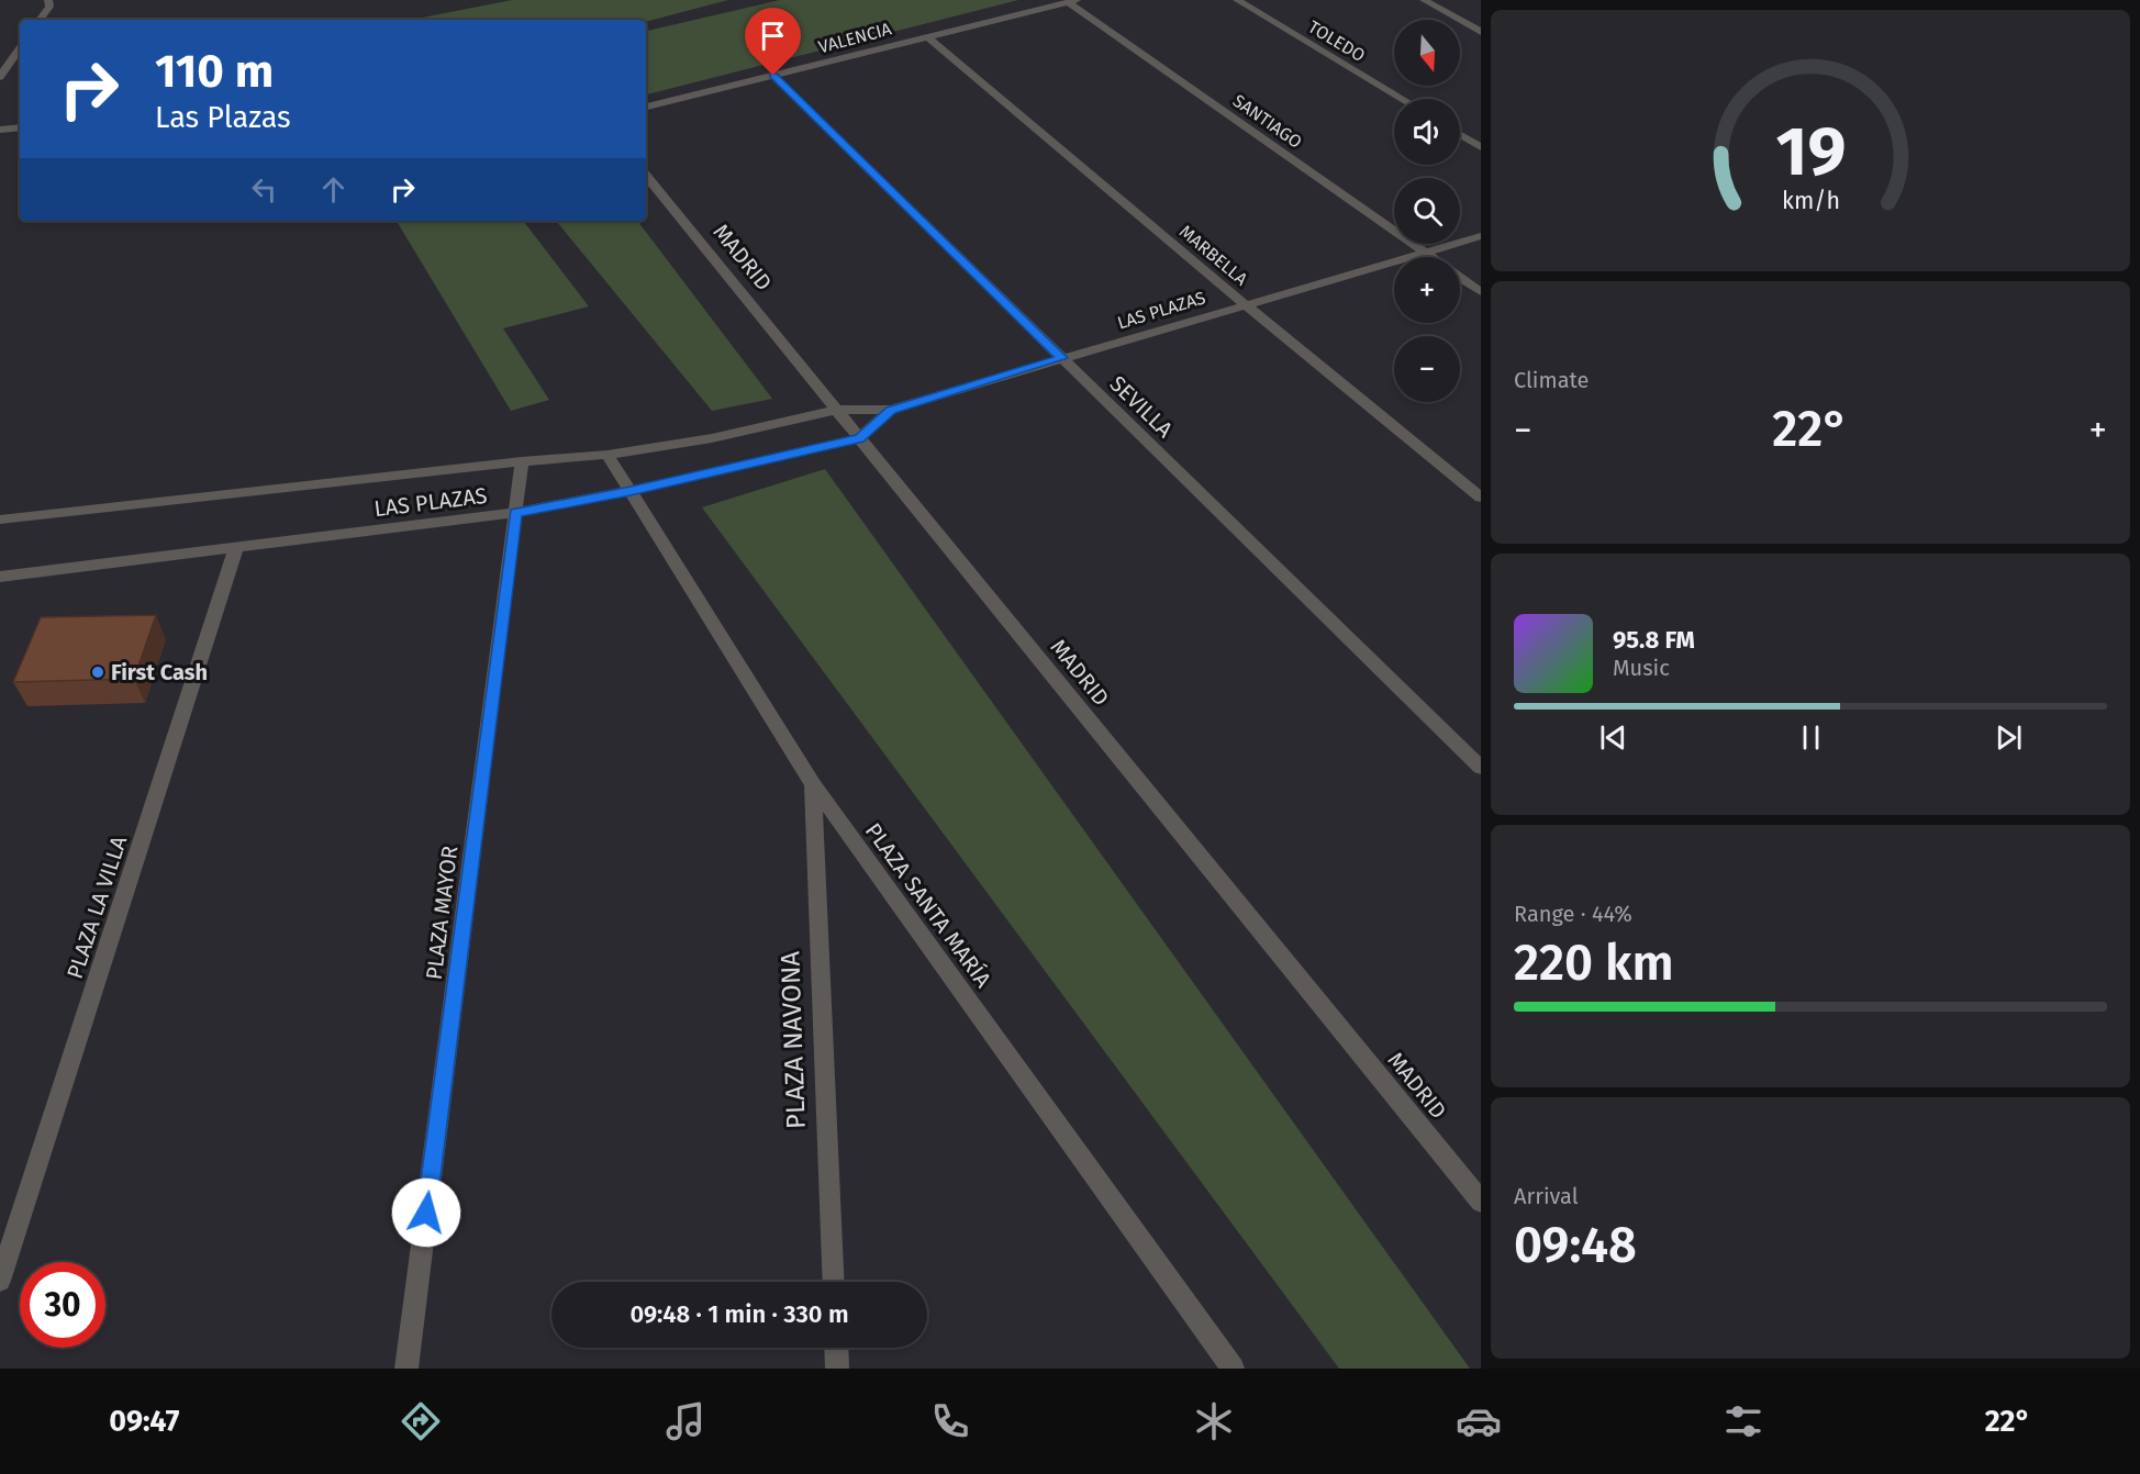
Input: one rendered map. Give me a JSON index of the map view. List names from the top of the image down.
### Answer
{
  "streets": {
    "street": [
      "VALENCIA",
      "TOLEDO",
      "SANTIAGO",
      "MARBELLA",
      "MADRID",
      "LAS PLAZAS",
      "SEVILLA",
      "PLAZA SANTA MARÍA",
      "PLAZA LA VILLA",
      "PLAZA MAYOR",
      "PLAZA NAVONA"
    ]
  },
  "crossings": [
    ["VALENCIA", "SANTIAGO"],
    ["VALENCIA", "MARBELLA"],
    ["VALENCIA", "SEVILLA"],
    ["SANTIAGO", "LAS PLAZAS"],
    ["MARBELLA", "LAS PLAZAS"],
    ["MADRID", "LAS PLAZAS"],
    ["LAS PLAZAS", "SEVILLA"],
    ["LAS PLAZAS", "PLAZA SANTA MARÍA"],
    ["LAS PLAZAS", "PLAZA LA VILLA"],
    ["LAS PLAZAS", "PLAZA MAYOR"],
    ["PLAZA SANTA MARÍA", "PLAZA NAVONA"]
  ],
  "places": ["First Cash"],
  "north": "bottom",
  "page": {
    "map_buttons": ["+", "−"],
    "turn": ["110 m", "Las Plazas"],
    "tile": [
      "Climate",
      ["Range · 44%", "220 km"],
      ["Arrival", "09:48"]
    ],
    "heat": ["−", "22°", "+"],
    "song": ["95.8 FM", "Music"],
    "limit": "30",
    "trip": "09:48 · 1 min · 330 m",
    "tabs": ["09:47", "22°"],
    "gauge": ["19", "km/h"]
  }
}
